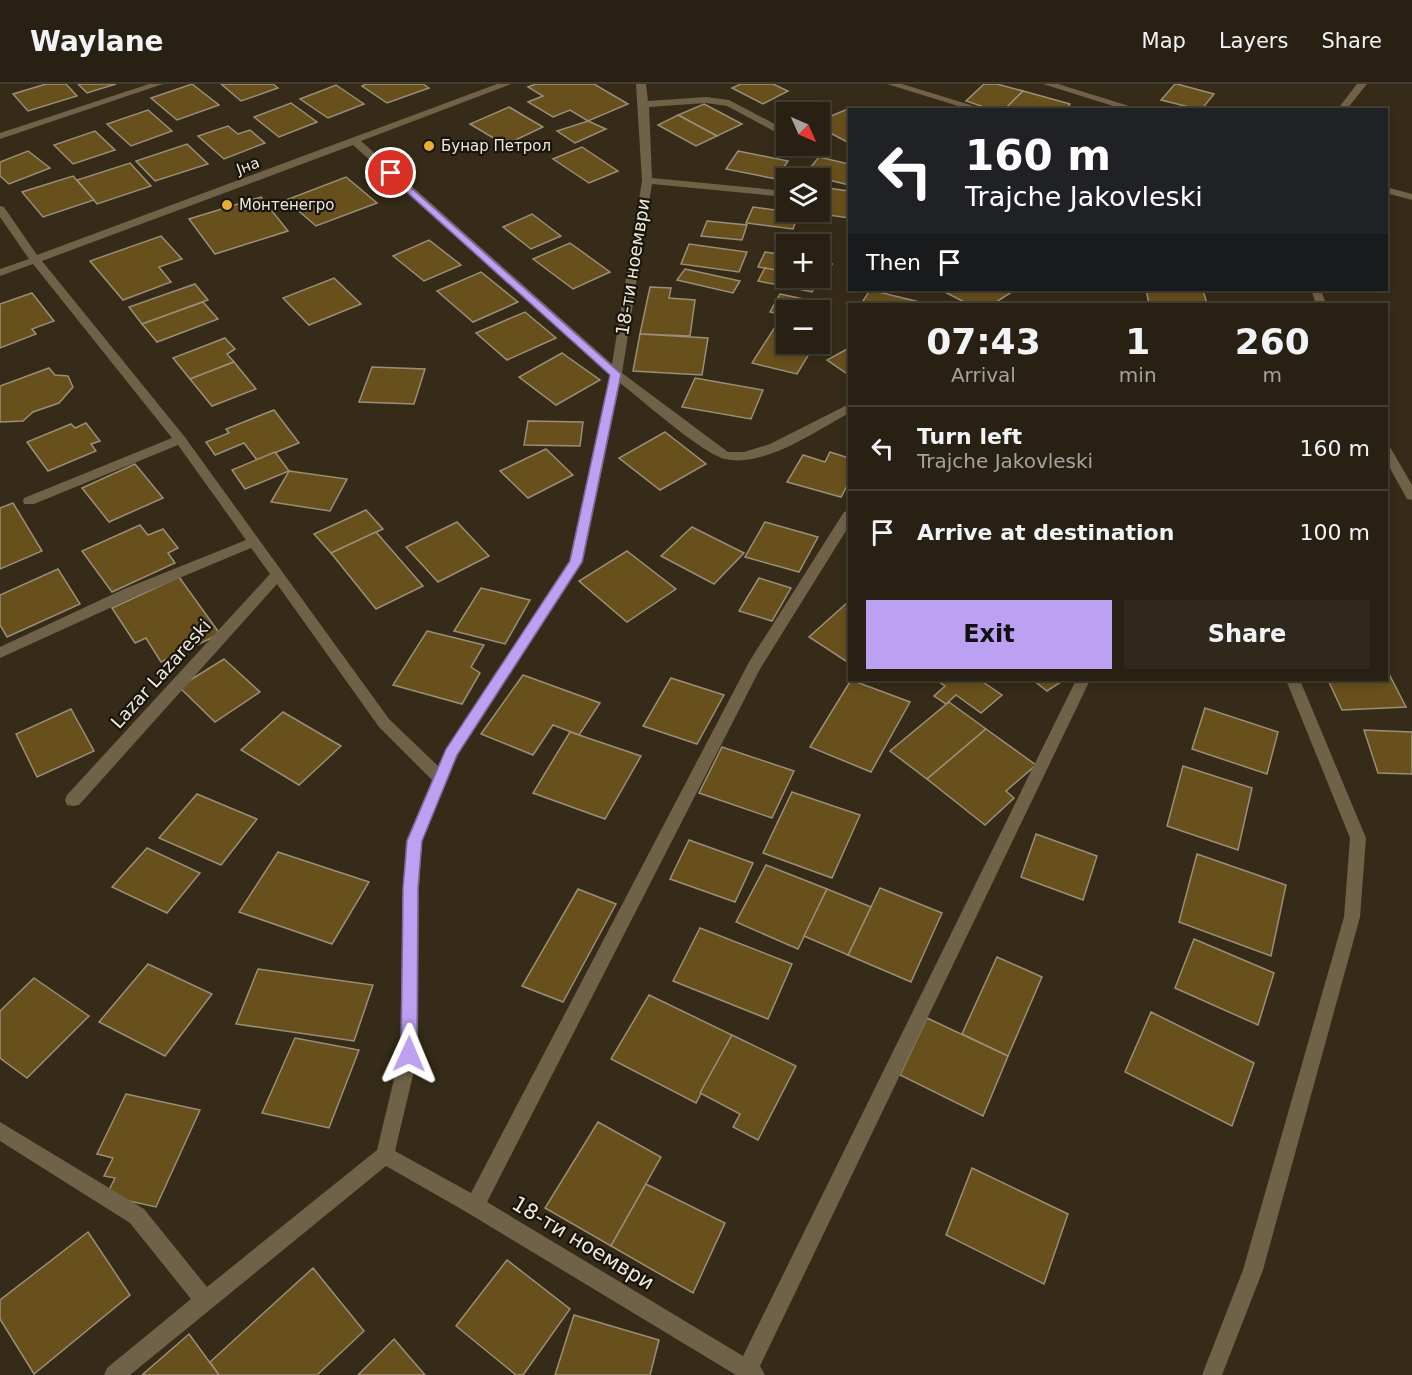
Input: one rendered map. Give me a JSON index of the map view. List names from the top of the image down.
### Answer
{
  "streets": {
    "street": ["Јна", "18-ти ноември", "Lazar Lazareski"]
  },
  "places": ["Бунар Петрол", "Монтенегро"],
  "north": "bottom right",
  "page": {
    "header": "Waylane",
    "nav": ["Map", "Layers", "Share"],
    "map_buttons": ["+", "−"],
    "turn": ["160 m", "Trajche Jakovleski"],
    "then": "Then",
    "eta": [
      "07:43",
      "Arrival",
      "1",
      "min",
      "260",
      "m"
    ],
    "list": [
      {
        "name": "Turn left",
        "note": "Trajche Jakovleski",
        "value": "160 m"
      },
      {
        "name": "Arrive at destination",
        "value": "100 m"
      }
    ],
    "buttons": ["Exit", "Share"]
  }
}
